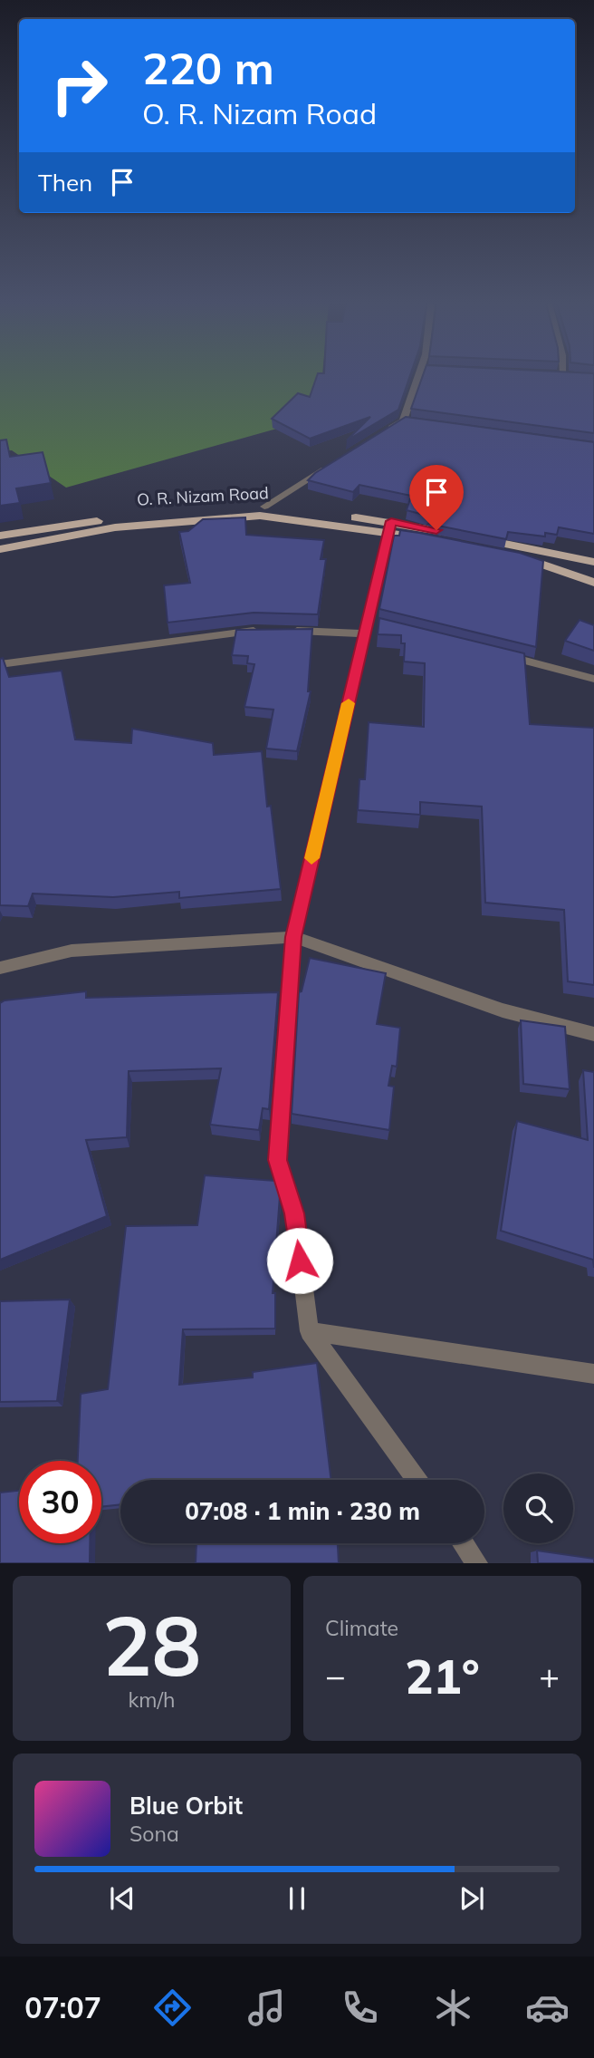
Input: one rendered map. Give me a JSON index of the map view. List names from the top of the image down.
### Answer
{
  "streets": {
    "main road": ["O. R. Nizam Road"]
  },
  "page": {
    "turn": ["220 m", "O. R. Nizam Road"],
    "then": "Then",
    "limit": "30",
    "trip": "07:08 · 1 min · 230 m",
    "tile": [
      ["28", "km/h"],
      "Climate"
    ],
    "heat": ["−", "21°", "+"],
    "song": ["Blue Orbit", "Sona"],
    "tabs": "07:07"
  }
}
